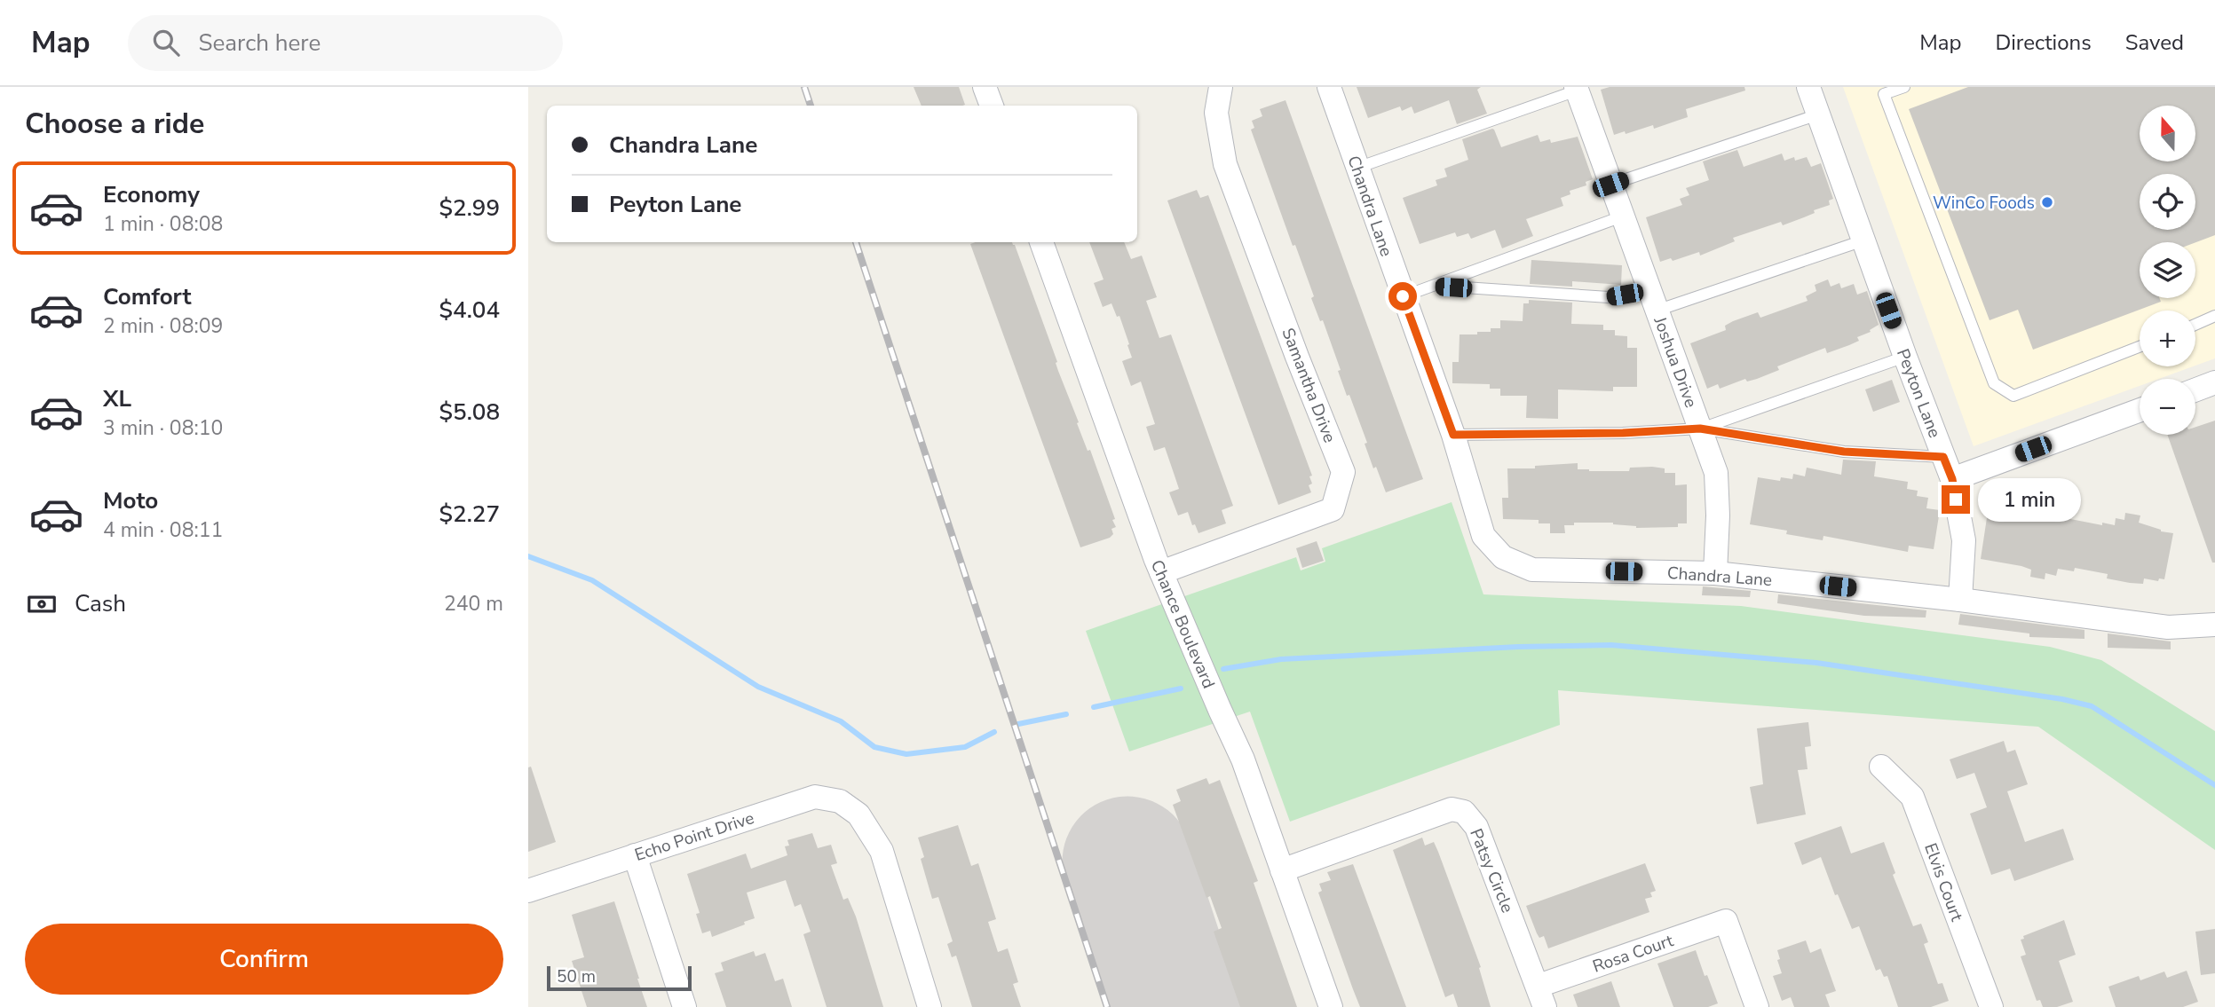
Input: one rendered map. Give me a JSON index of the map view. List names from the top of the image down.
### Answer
{
  "streets": {
    "street": [
      "Chandra Lane",
      "Joshua Drive",
      "Samantha Drive",
      "Peyton Lane",
      "Chance Boulevard",
      "Echo Point Drive",
      "Patsy Circle",
      "Elvis Court",
      "Rosa Court"
    ]
  },
  "crossings": [
    ["Chandra Lane", "Joshua Drive"],
    ["Chandra Lane", "Peyton Lane"],
    ["Samantha Drive", "Chance Boulevard"],
    ["Chance Boulevard", "Patsy Circle"],
    ["Patsy Circle", "Rosa Court"]
  ],
  "places": ["WinCo Foods"],
  "scale_bar": "50 m",
  "north": "top",
  "page": {
    "header": "Map",
    "search": "Search here",
    "nav": ["Map", "Directions", "Saved"],
    "heading": "Choose a ride",
    "map_buttons": ["+", "−"],
    "banner": ["Chandra Lane", "Peyton Lane"],
    "list": [
      {
        "name": "Economy",
        "note": "1 min · 08:08",
        "value": "$2.99"
      },
      {
        "name": "Comfort",
        "note": "2 min · 08:09",
        "value": "$4.04"
      },
      {
        "name": "XL",
        "note": "3 min · 08:10",
        "value": "$5.08"
      },
      {
        "name": "Moto",
        "note": "4 min · 08:11",
        "value": "$2.27"
      }
    ],
    "bubble": "1 min",
    "pay": ["Cash", "240 m"],
    "buttons": "Confirm",
    "scale": "50 m"
  }
}
